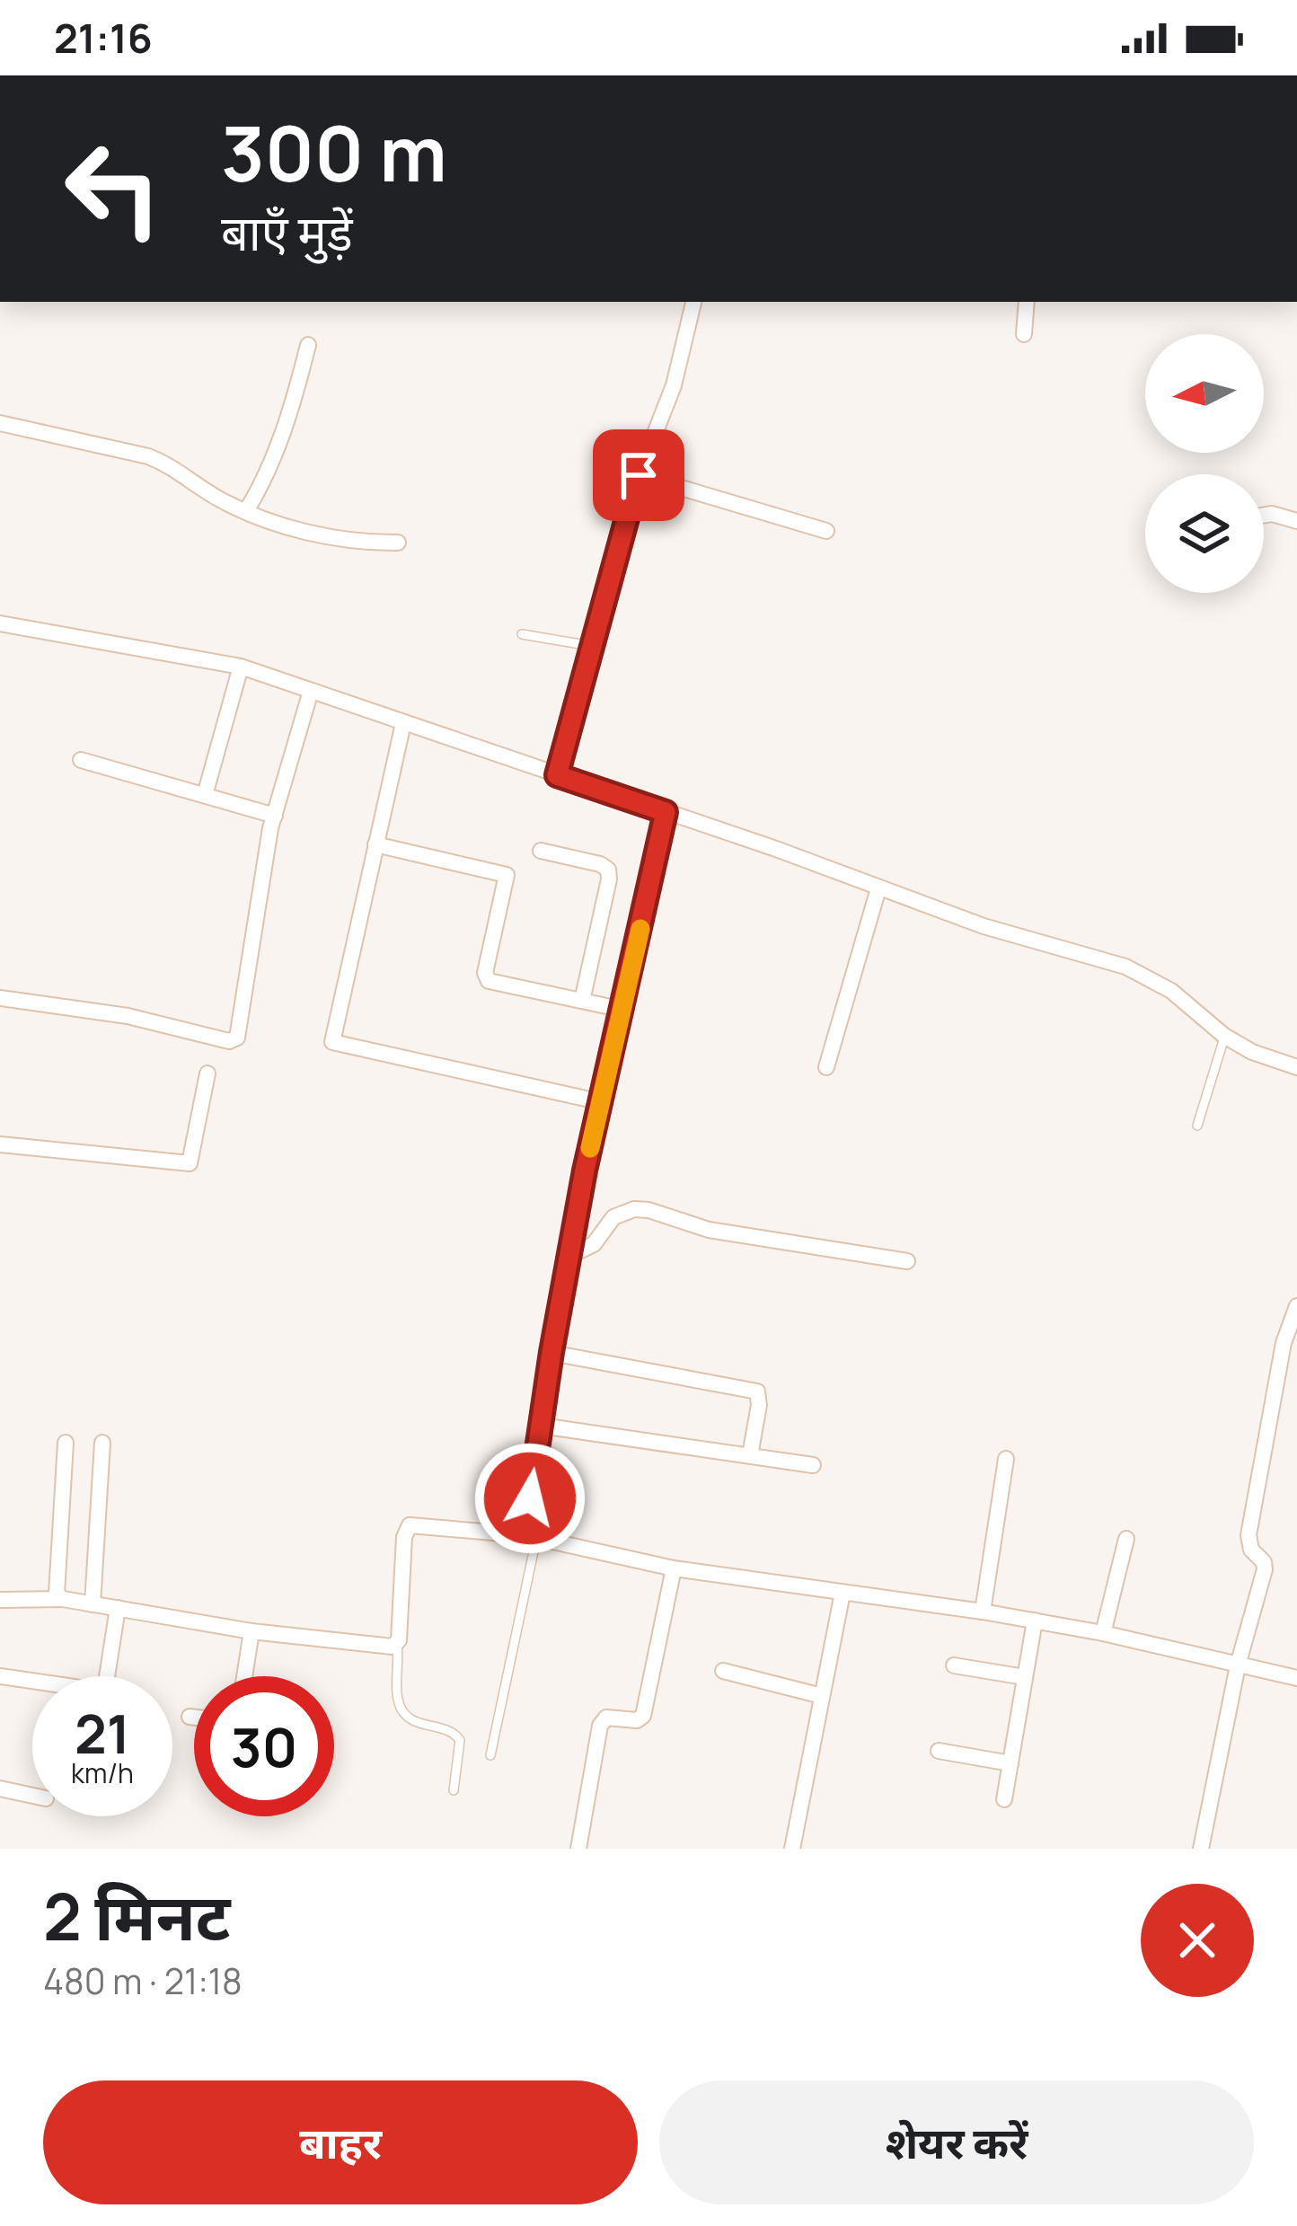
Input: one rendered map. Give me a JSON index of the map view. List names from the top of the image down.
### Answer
{
  "north": "left",
  "page": {
    "status": "21:16",
    "turn": ["300 m", "बाएँ मुड़ें"],
    "speed": "21 km/h",
    "limit": "30",
    "heading": ["2 मिनट", "480 m · 21:18"],
    "buttons": ["बाहर", "शेयर करें"]
  }
}
